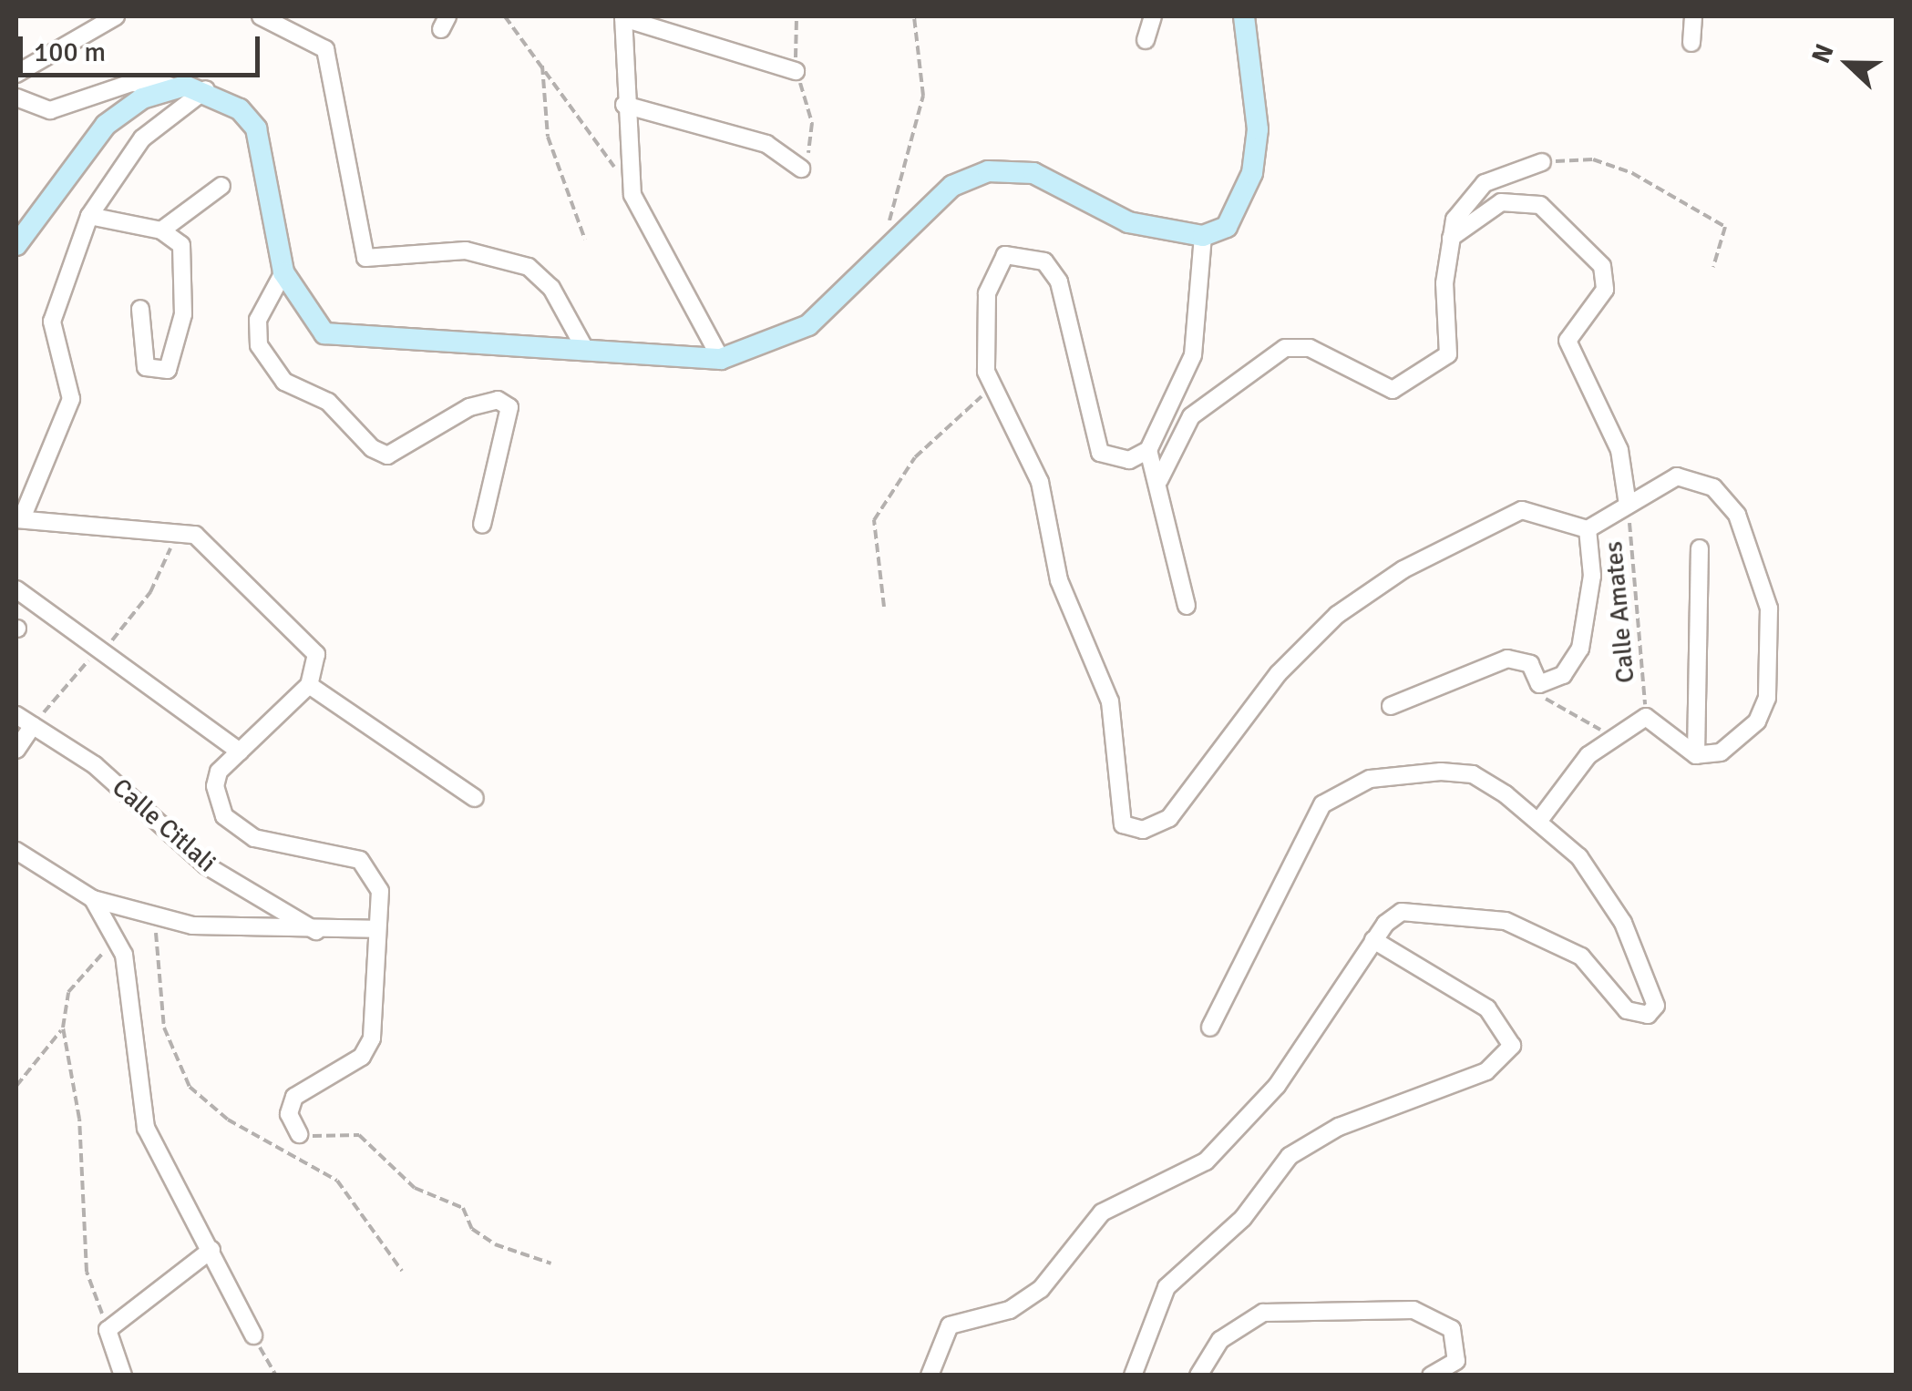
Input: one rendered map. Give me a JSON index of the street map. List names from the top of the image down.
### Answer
{
  "streets": {
    "street": ["Calle Citlali"],
    "path": ["Calle Amates"]
  },
  "scale_bar": "100 m",
  "north": "left"
}
